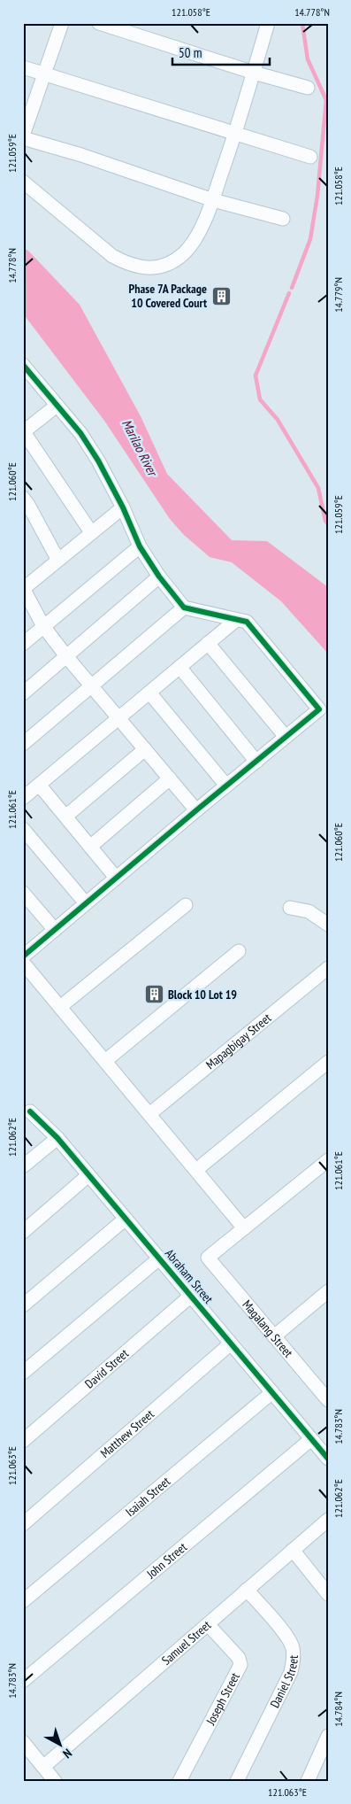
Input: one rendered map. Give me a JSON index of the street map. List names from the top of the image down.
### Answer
{
  "streets": {
    "street": [
      "Mapagbigay Street",
      "Abraham Street",
      "Magalang Street",
      "David Street",
      "Matthew Street",
      "Isaiah Street",
      "John Street",
      "Samuel Street",
      "Daniel Street",
      "Joseph Street"
    ]
  },
  "crossings": [
    ["Abraham Street", "David Street"],
    ["Abraham Street", "Matthew Street"],
    ["Abraham Street", "Isaiah Street"],
    ["Abraham Street", "John Street"],
    ["Samuel Street", "Daniel Street"],
    ["Samuel Street", "Joseph Street"]
  ],
  "water": ["Marilao River"],
  "places": {
    "building": ["Phase 7A Package 10 Covered Court", "Block 10 Lot 19"]
  },
  "scale_bar": "50 m",
  "north": "bottom right",
  "coordinates": [
    "121.058°E",
    "14.778°N",
    "121.059°E",
    "14.779°N",
    "121.060°E",
    "121.061°E",
    "121.062°E",
    "14.783°N",
    "121.063°E",
    "14.784°N"
  ]
}
